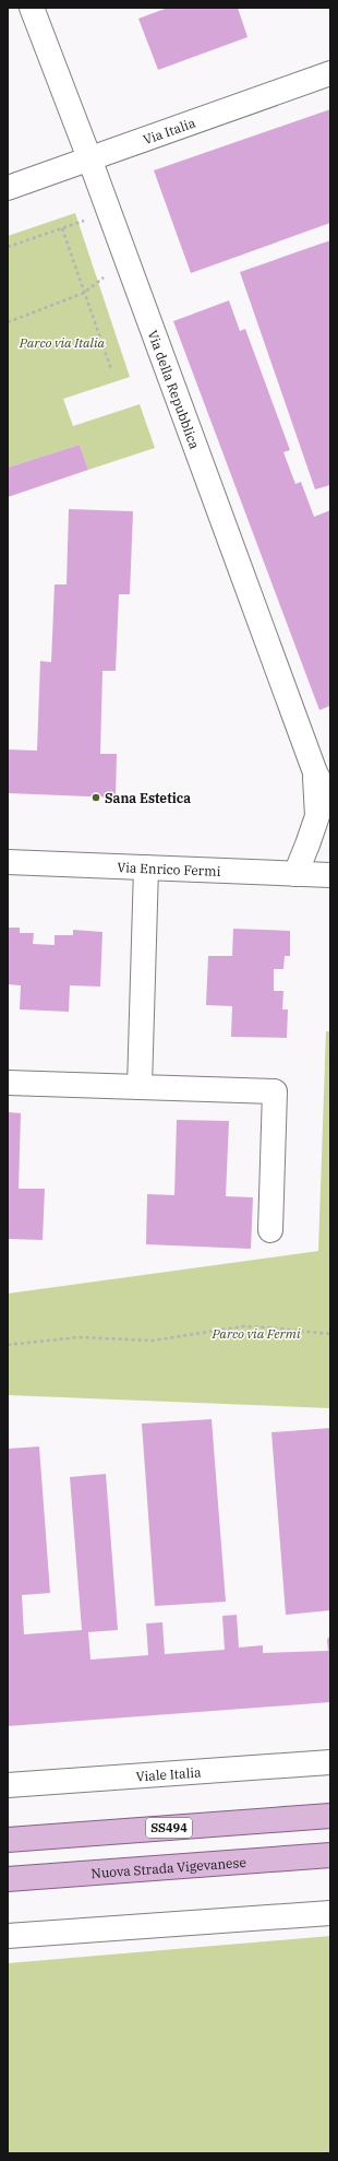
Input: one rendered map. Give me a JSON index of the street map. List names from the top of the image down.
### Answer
{
  "streets": {
    "main road": ["SS494", "Nuova Strada Vigevanese"],
    "street": [
      "Via Italia",
      "Via della Repubblica",
      "Via Enrico Fermi",
      "Viale Italia"
    ]
  },
  "crossings": [
    ["Via Italia", "Via della Repubblica"],
    ["Via della Repubblica", "Via Enrico Fermi"]
  ],
  "parks": ["Parco via Italia", "Parco via Fermi"],
  "places": ["Sana Estetica"]
}
